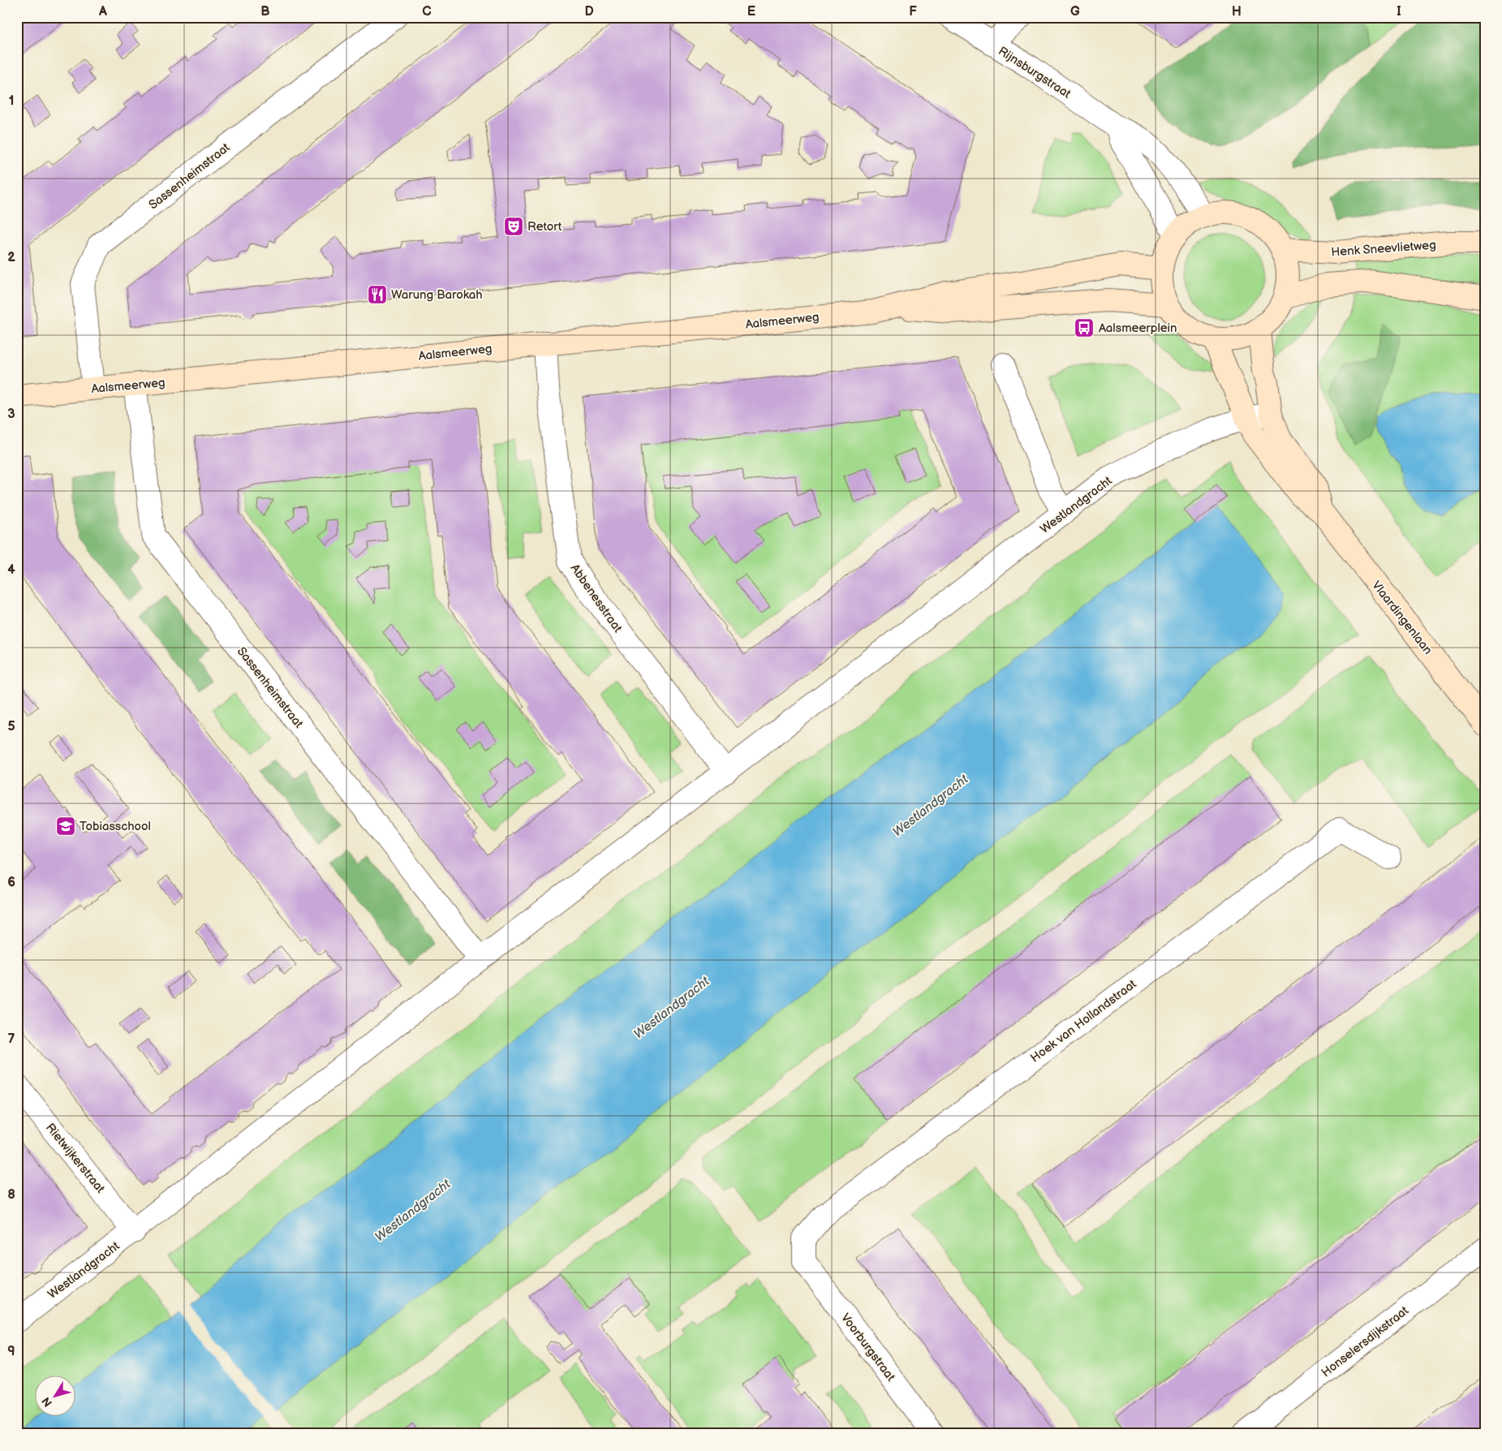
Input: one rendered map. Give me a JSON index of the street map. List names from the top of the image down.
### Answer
{
  "streets": {
    "main road": ["Henk Sneevlietweg", "Aalsmeerweg", "Vlaardingenlaan"],
    "street": [
      "Rijnsburgstraat",
      "Sassenheimstraat",
      "Westlandgracht",
      "Abbenesstraat",
      "Hoek van Hollandstraat",
      "Rietwijkerstraat",
      "Honselersdijkstraat",
      "Voorburgstraat"
    ]
  },
  "crossings": [
    ["Rijnsburgstraat", "Henk Sneevlietweg"],
    ["Rijnsburgstraat", "Vlaardingenlaan"],
    ["Sassenheimstraat", "Aalsmeerweg"],
    ["Sassenheimstraat", "Westlandgracht"],
    ["Henk Sneevlietweg", "Vlaardingenlaan"],
    ["Aalsmeerweg", "Abbenesstraat"],
    ["Westlandgracht", "Abbenesstraat"],
    ["Westlandgracht", "Vlaardingenlaan"],
    ["Westlandgracht", "Rietwijkerstraat"],
    ["Hoek van Hollandstraat", "Voorburgstraat"]
  ],
  "water": ["Westlandgracht"],
  "places": {
    "theatre": ["Retort"],
    "restaurant": ["Warung Barokah"],
    "bus stop": ["Aalsmeerplein"],
    "school or university": ["Tobiasschool"]
  },
  "north": "bottom left",
  "grid": {
    "columns": [
      "A",
      "B",
      "C",
      "D",
      "E",
      "F",
      "G",
      "H",
      "I"
    ],
    "rows": [
      "1",
      "2",
      "3",
      "4",
      "5",
      "6",
      "7",
      "8",
      "9"
    ]
  }
}
